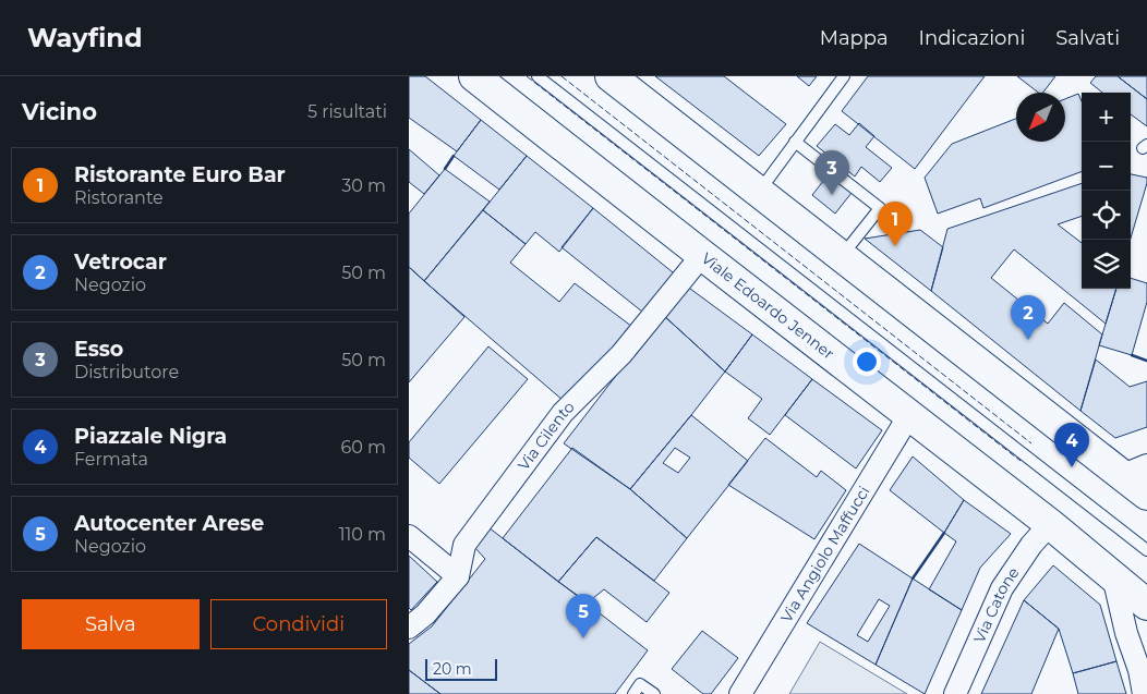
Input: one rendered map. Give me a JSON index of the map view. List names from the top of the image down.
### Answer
{
  "streets": {
    "main road": ["Viale Edoardo Jenner"],
    "street": ["Via Cilento", "Via Angiolo Maffucci", "Via Catone"]
  },
  "crossings": [
    ["Viale Edoardo Jenner", "Via Cilento"],
    ["Viale Edoardo Jenner", "Via Angiolo Maffucci"],
    ["Viale Edoardo Jenner", "Via Catone"]
  ],
  "scale_bar": "20 m",
  "north": "bottom left",
  "page": {
    "header": "Wayfind",
    "nav": ["Mappa", "Indicazioni", "Salvati"],
    "heading": ["Vicino", "5 risultati"],
    "map_buttons": ["+", "−"],
    "list": [
      {
        "mark": "1",
        "name": "Ristorante Euro Bar",
        "note": "Ristorante",
        "value": "30 m"
      },
      {
        "mark": "2",
        "name": "Vetrocar",
        "note": "Negozio",
        "value": "50 m"
      },
      {
        "mark": "3",
        "name": "Esso",
        "note": "Distributore",
        "value": "50 m"
      },
      {
        "mark": "4",
        "name": "Piazzale Nigra",
        "note": "Fermata",
        "value": "60 m"
      },
      {
        "mark": "5",
        "name": "Autocenter Arese",
        "note": "Negozio",
        "value": "110 m"
      }
    ],
    "pins": [
      "3",
      "1",
      "2",
      "4",
      "5"
    ],
    "buttons": ["Salva", "Condividi"],
    "scale": "20 m"
  }
}
